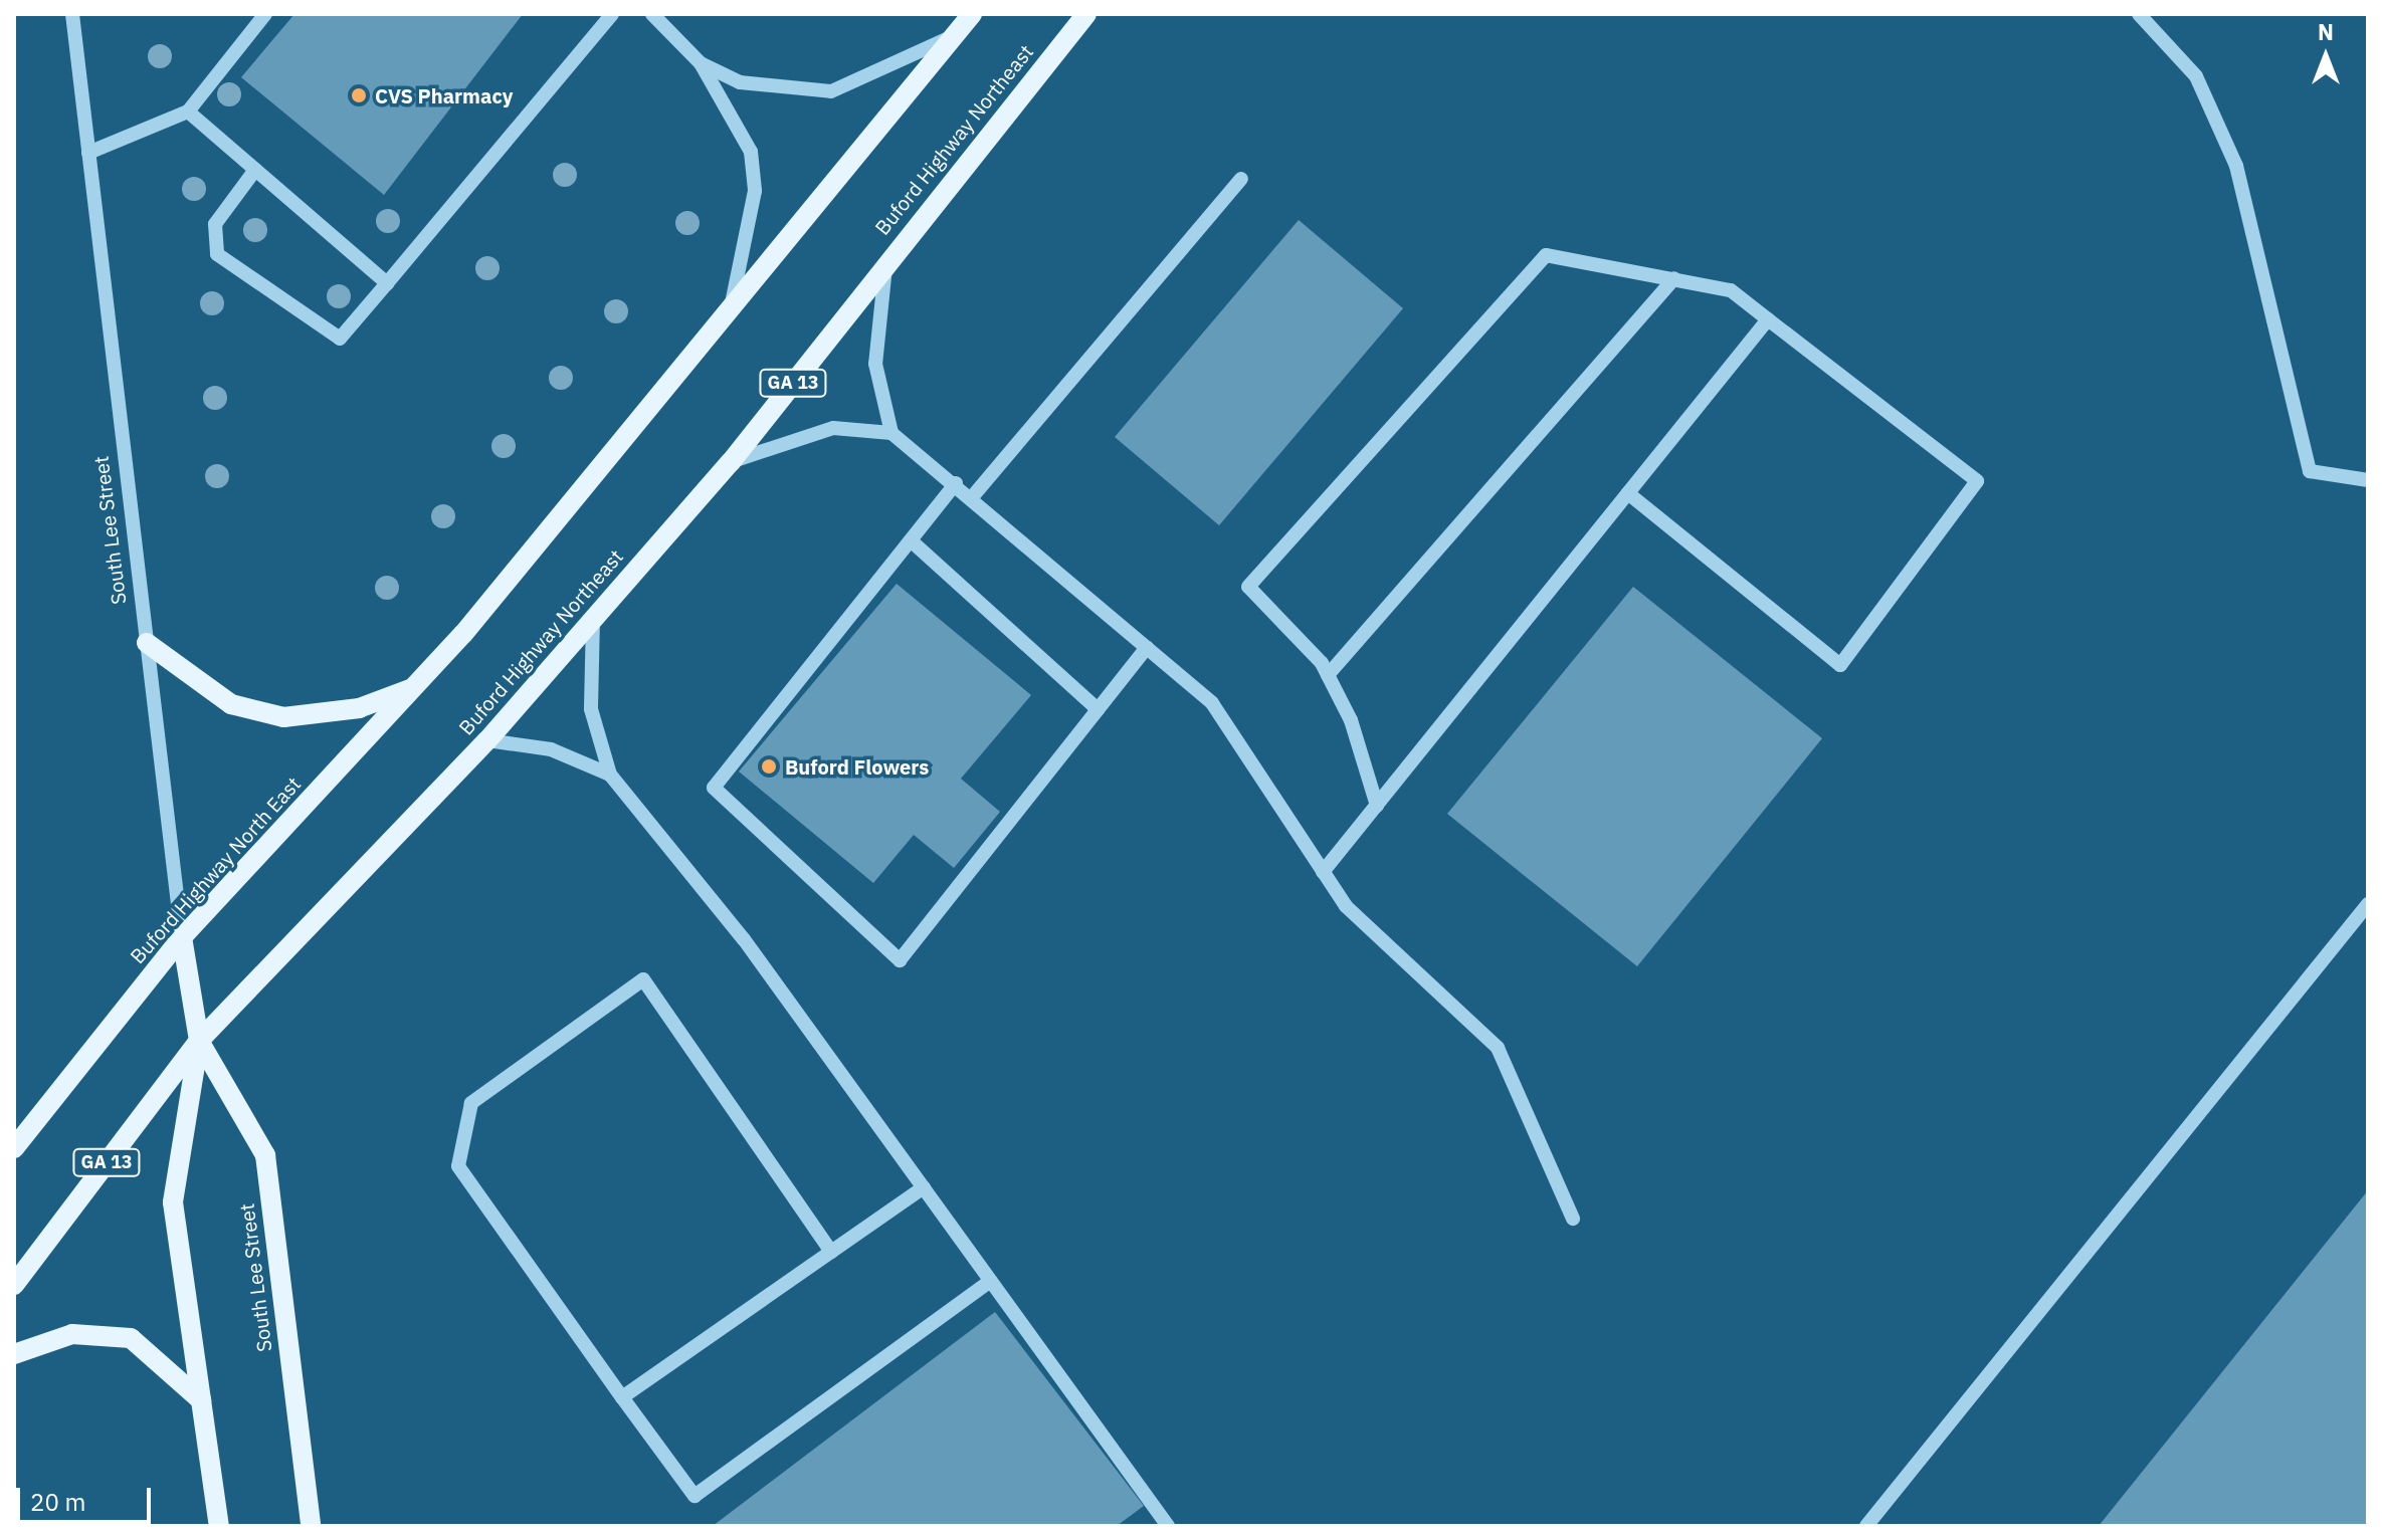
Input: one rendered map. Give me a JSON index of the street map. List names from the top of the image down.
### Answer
{
  "streets": {
    "main road": [
      "Buford Highway Northeast",
      "GA 13",
      "South Lee Street",
      "Buford Highway North East"
    ]
  },
  "crossings": [
    ["Buford Highway Northeast", "South Lee Street"],
    ["South Lee Street", "Buford Highway North East"]
  ],
  "places": ["CVS Pharmacy", "Buford Flowers"],
  "scale_bar": "20 m",
  "north": "top"
}
